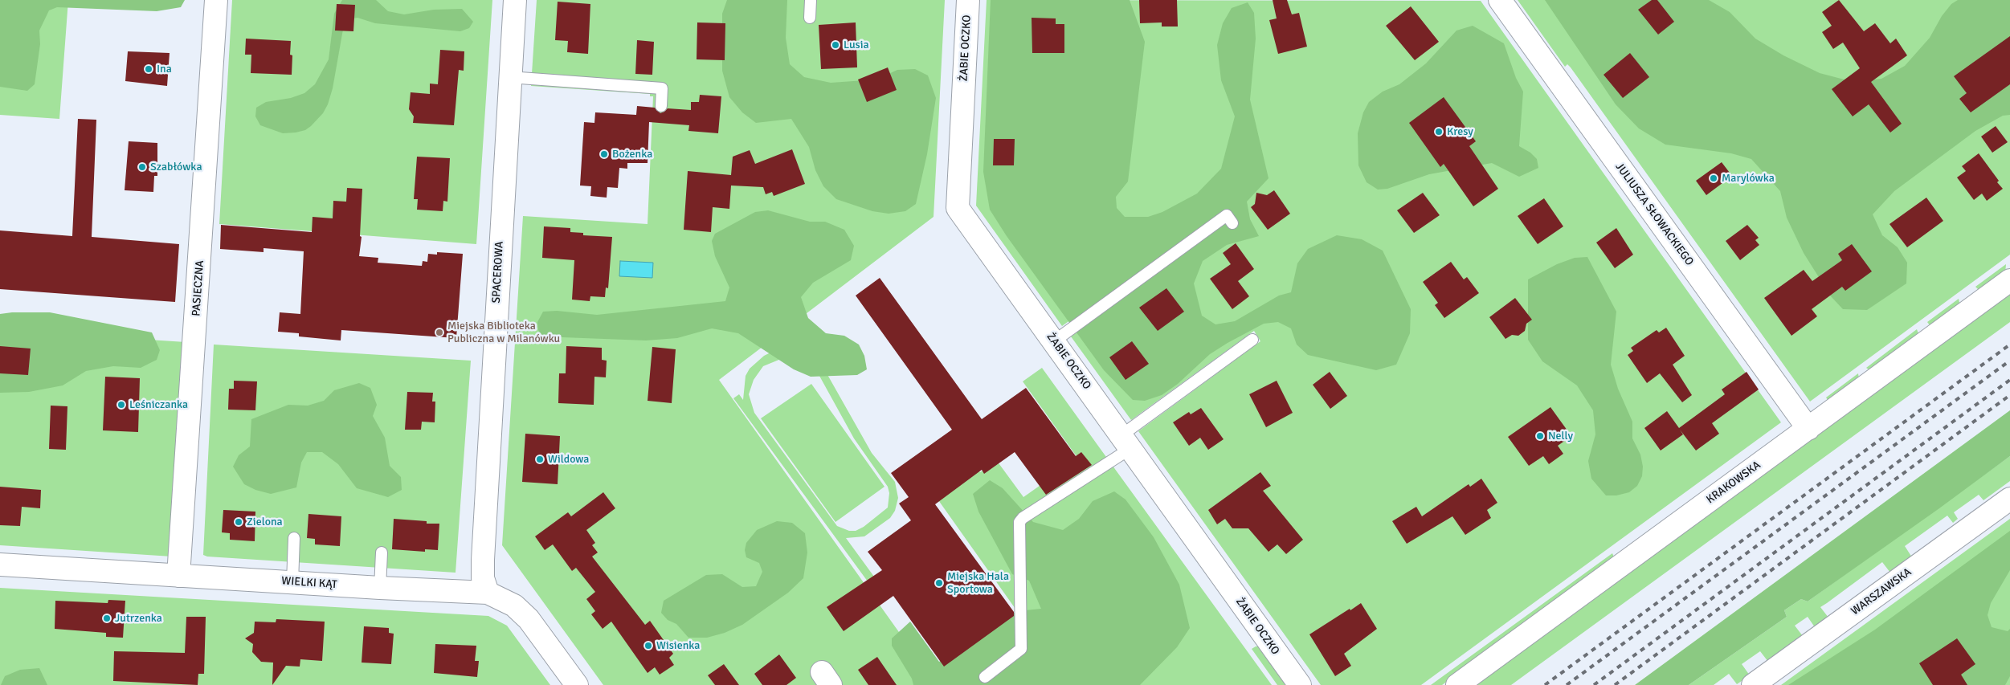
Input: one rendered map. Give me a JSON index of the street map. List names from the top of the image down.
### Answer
{
  "streets": {
    "street": [
      "ŻABIE OCZKO",
      "JULIUSZA SŁOWACKIEGO",
      "SPACEROWA",
      "PASIECZNA",
      "KRAKOWSKA",
      "WIELKI KĄT",
      "WARSZAWSKA"
    ]
  },
  "crossings": [
    ["JULIUSZA SŁOWACKIEGO", "KRAKOWSKA"],
    ["SPACEROWA", "WIELKI KĄT"],
    ["PASIECZNA", "WIELKI KĄT"]
  ],
  "places": [
    "Lusia",
    "Ina",
    "Kresy",
    "Bożenka",
    "Szabłówka",
    "Marylówka",
    "Miejska Biblioteka Publiczna w Milanówku",
    "Leśniczanka",
    "Nelly",
    "Wildowa",
    "Zielona",
    "Miejska Hala Sportowa",
    "Jutrzenka",
    "Wisienka"
  ]
}
